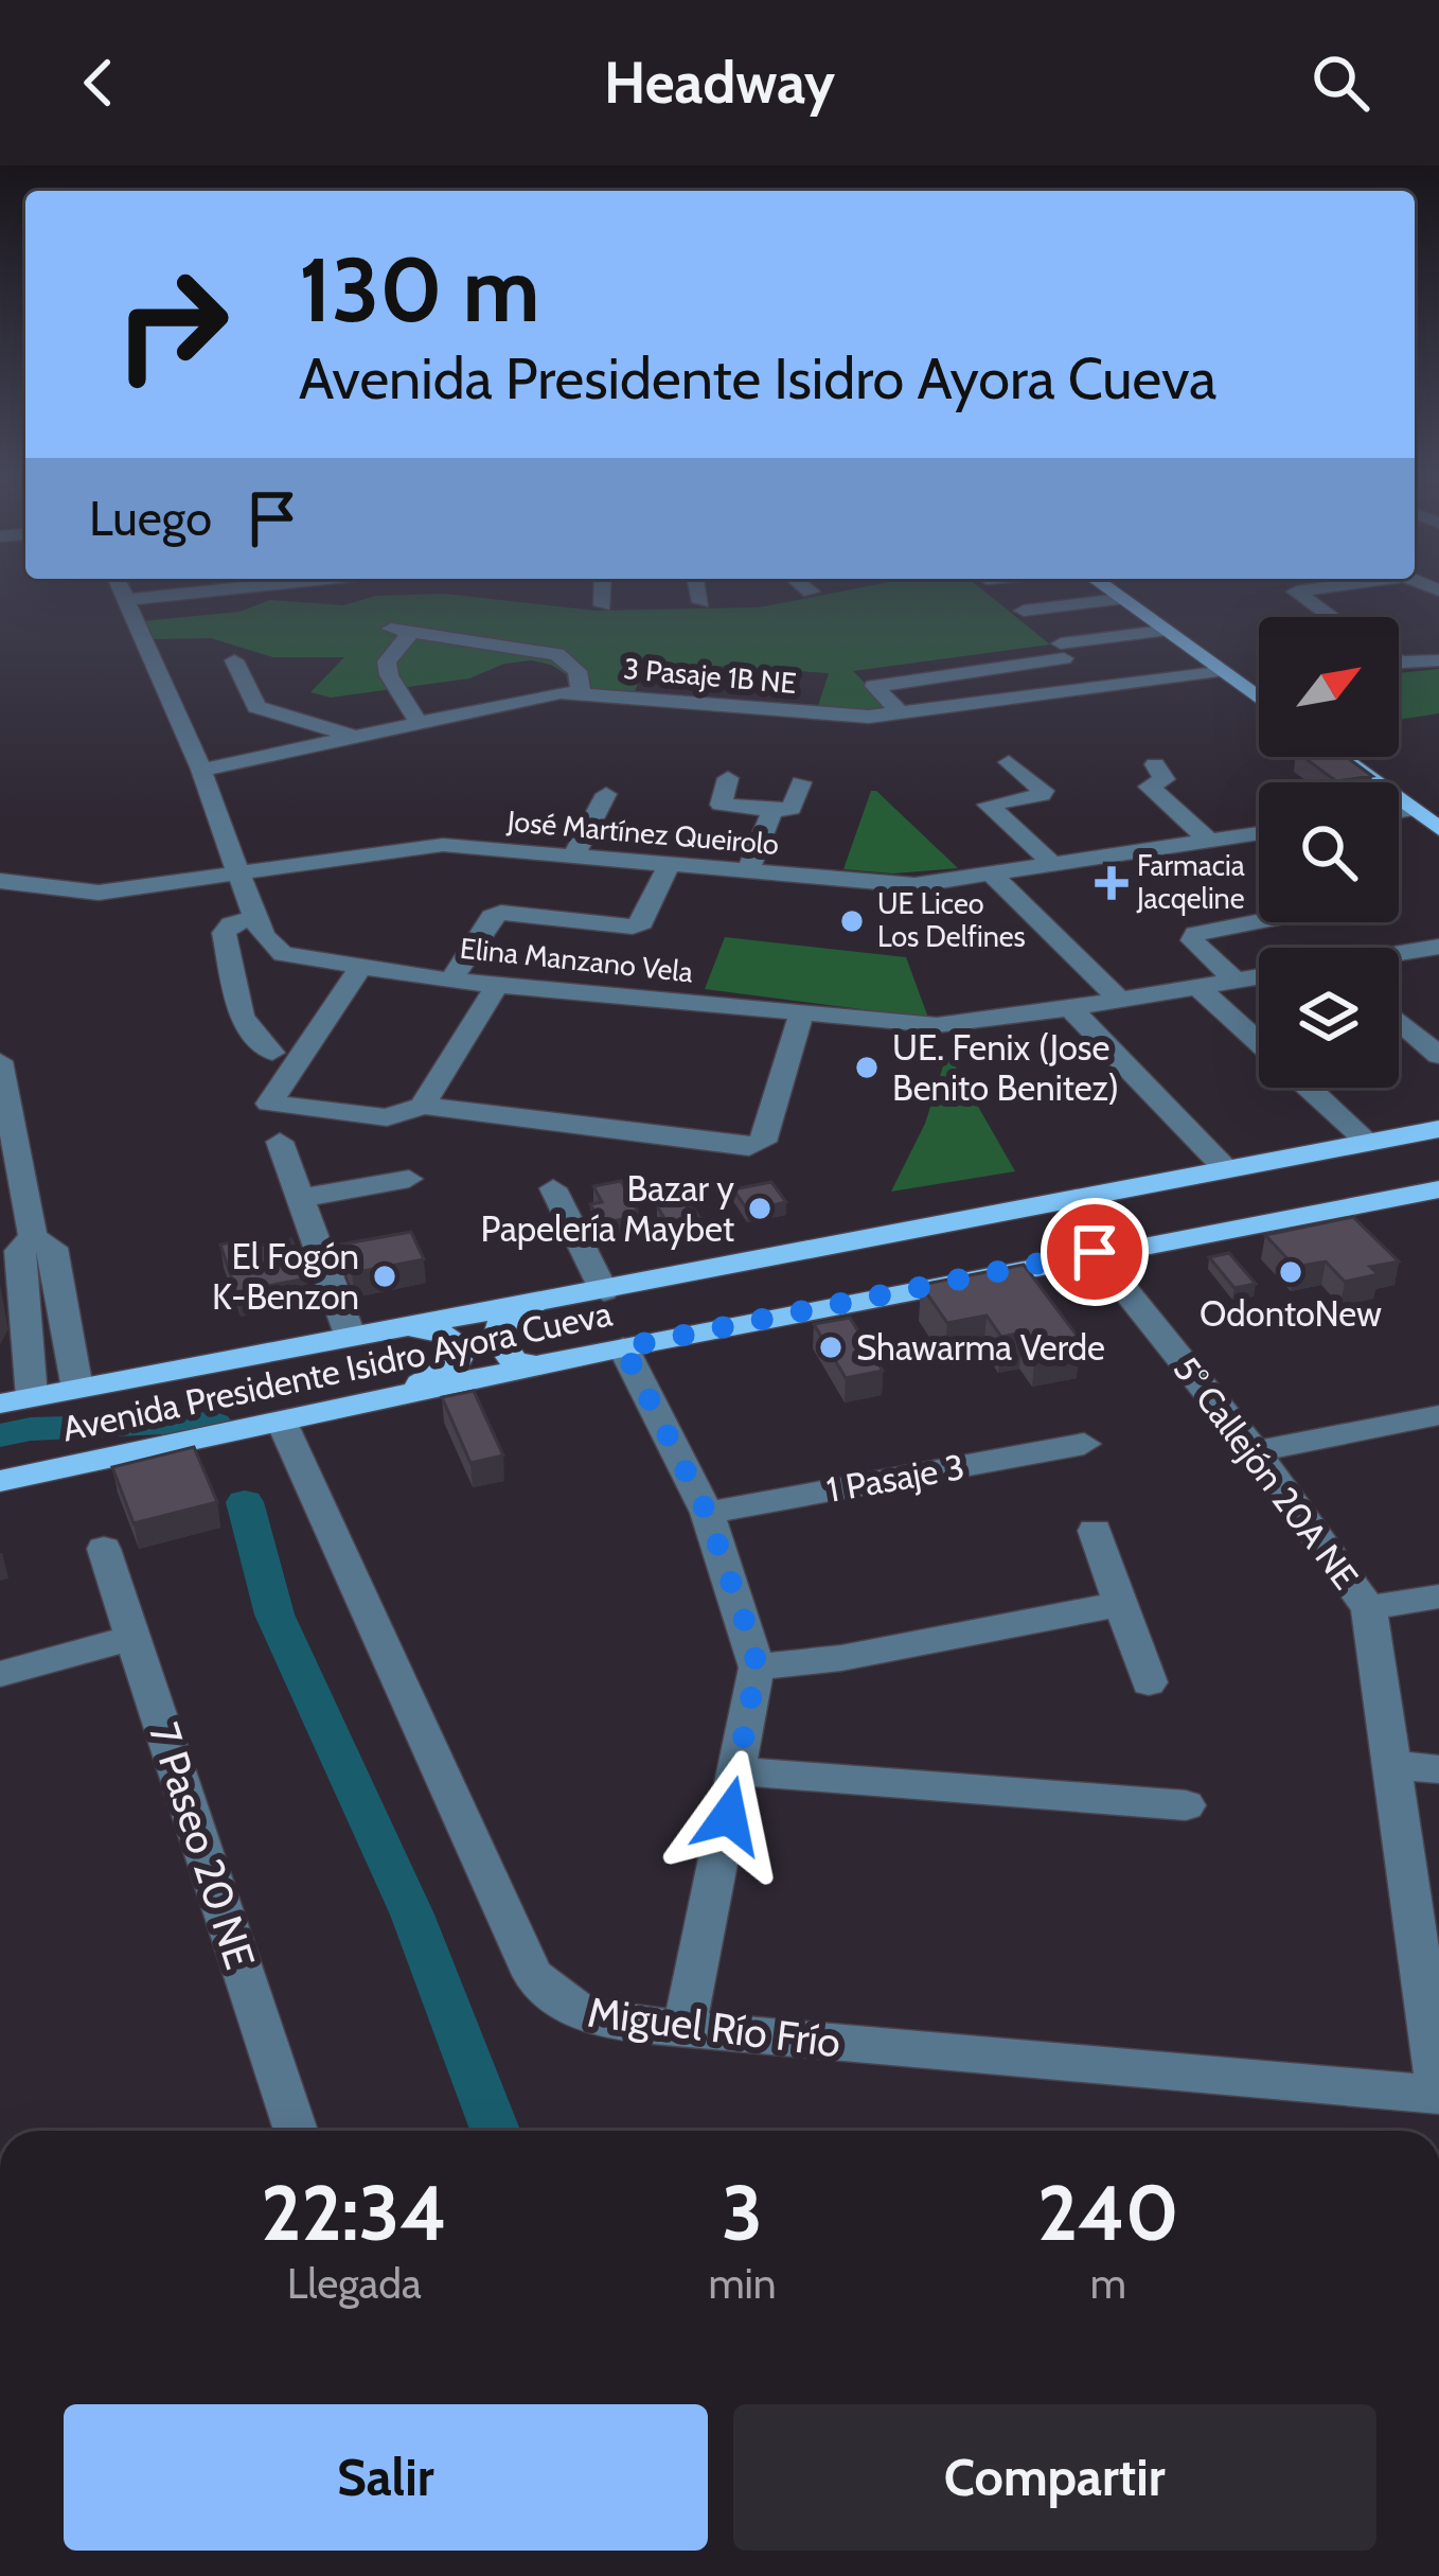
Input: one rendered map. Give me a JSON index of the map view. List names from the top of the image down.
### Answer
{
  "streets": {
    "main road": ["Avenida Presidente Isidro Ayora Cueva"],
    "street": [
      "3 Pasaje 1B NE",
      "José Martínez Queirolo",
      "Elina Manzano Vela",
      "5° Callejón 20A NE",
      "1 Pasaje 3",
      "7 Paseo 20 NE",
      "Miguel Río Frío"
    ]
  },
  "crossings": [
    ["Avenida Presidente Isidro Ayora Cueva", "5° Callejón 20A NE"],
    ["Avenida Presidente Isidro Ayora Cueva", "Miguel Río Frío"],
    ["5° Callejón 20A NE", "Miguel Río Frío"]
  ],
  "places": {
    "health": ["Farmacia Jacqeline"],
    "other": [
      "UE Liceo Los Delfines",
      "UE. Fenix (Jose Benito Benitez)",
      "Bazar y Papelería Maybet",
      "OdontoNew",
      "El Fogón K-Benzon",
      "Shawarma Verde"
    ]
  },
  "north": "top right",
  "page": {
    "header": "Headway",
    "turn": ["130 m", "Avenida Presidente Isidro Ayora Cueva"],
    "then": "Luego",
    "eta": [
      "22:34",
      "Llegada",
      "3",
      "min",
      "240",
      "m"
    ],
    "buttons": ["Salir", "Compartir"]
  }
}
